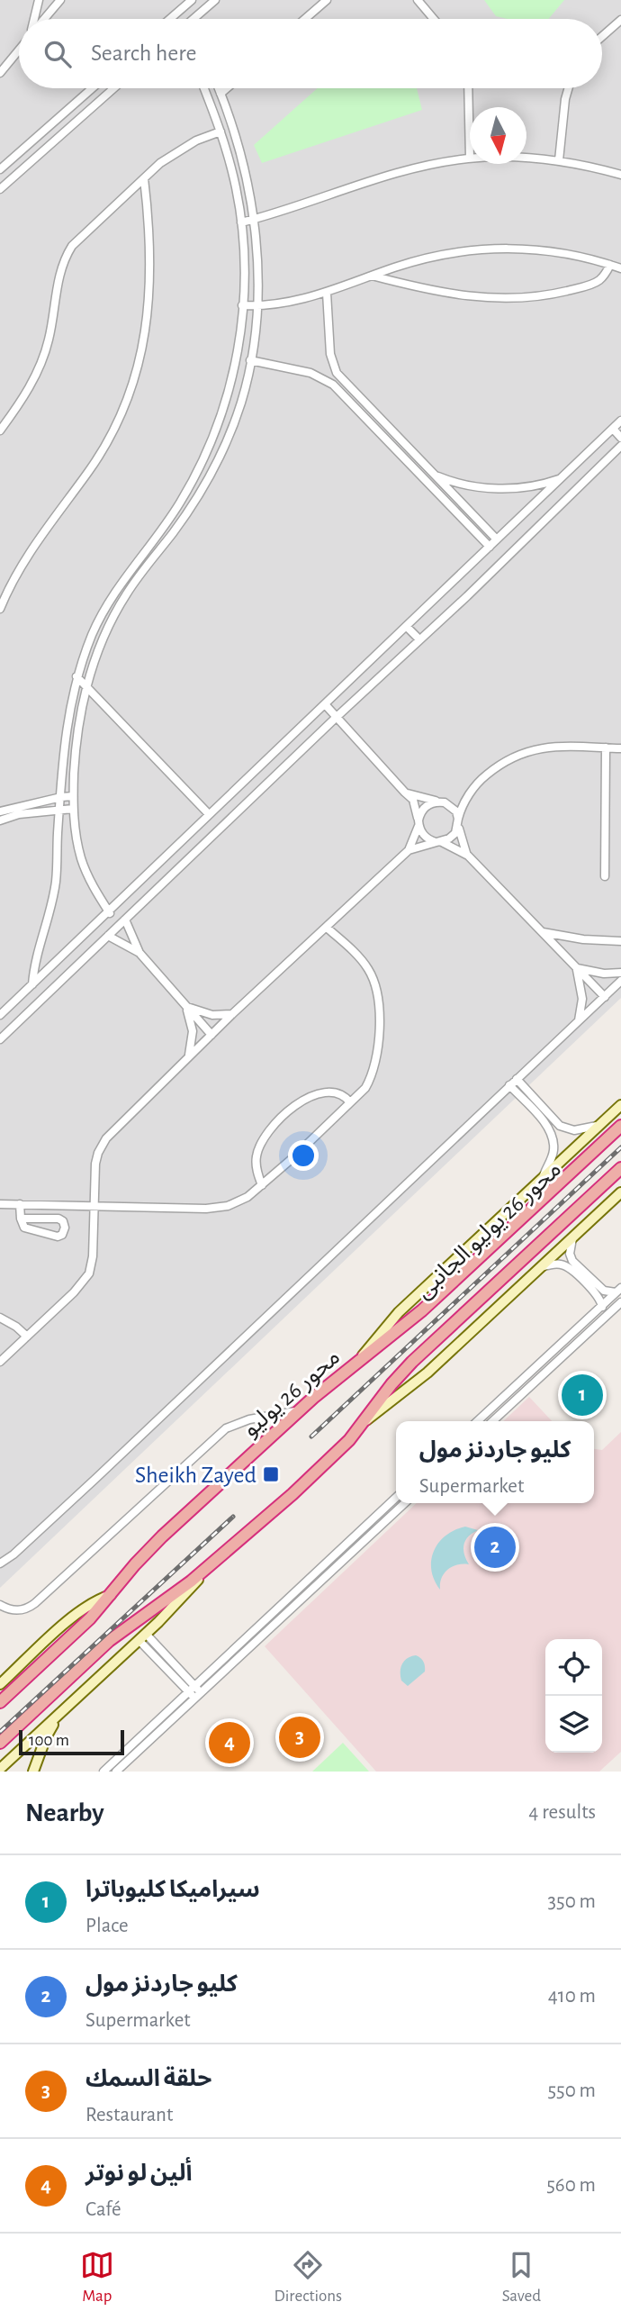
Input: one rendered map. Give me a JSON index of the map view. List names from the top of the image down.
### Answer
{
  "streets": {
    "highway": ["محور 26 يوليو"],
    "main road": ["محور 26 يوليو الجانبى"]
  },
  "crossings": [
    ["محور 26 يوليو الجانبى", "محور 26 يوليو"]
  ],
  "places": {
    "transit": ["Sheikh Zayed"]
  },
  "scale_bar": "100 m",
  "north": "bottom",
  "page": {
    "search": "Search here",
    "pins": [
      "1",
      "2",
      "3",
      "4"
    ],
    "popup": ["كليو جاردنز مول", "Supermarket"],
    "scale": "100 m",
    "heading": ["Nearby", "4 results"],
    "list": [
      {
        "mark": "1",
        "name": "سيراميكا كليوباترا",
        "note": "Place",
        "value": "350 m"
      },
      {
        "mark": "2",
        "name": "كليو جاردنز مول",
        "note": "Supermarket",
        "value": "410 m"
      },
      {
        "mark": "3",
        "name": "حلقة السمك",
        "note": "Restaurant",
        "value": "550 m"
      },
      {
        "mark": "4",
        "name": "ألين لو نوتر",
        "note": "Café",
        "value": "560 m"
      }
    ],
    "nav": ["Map", "Directions", "Saved"]
  }
}
